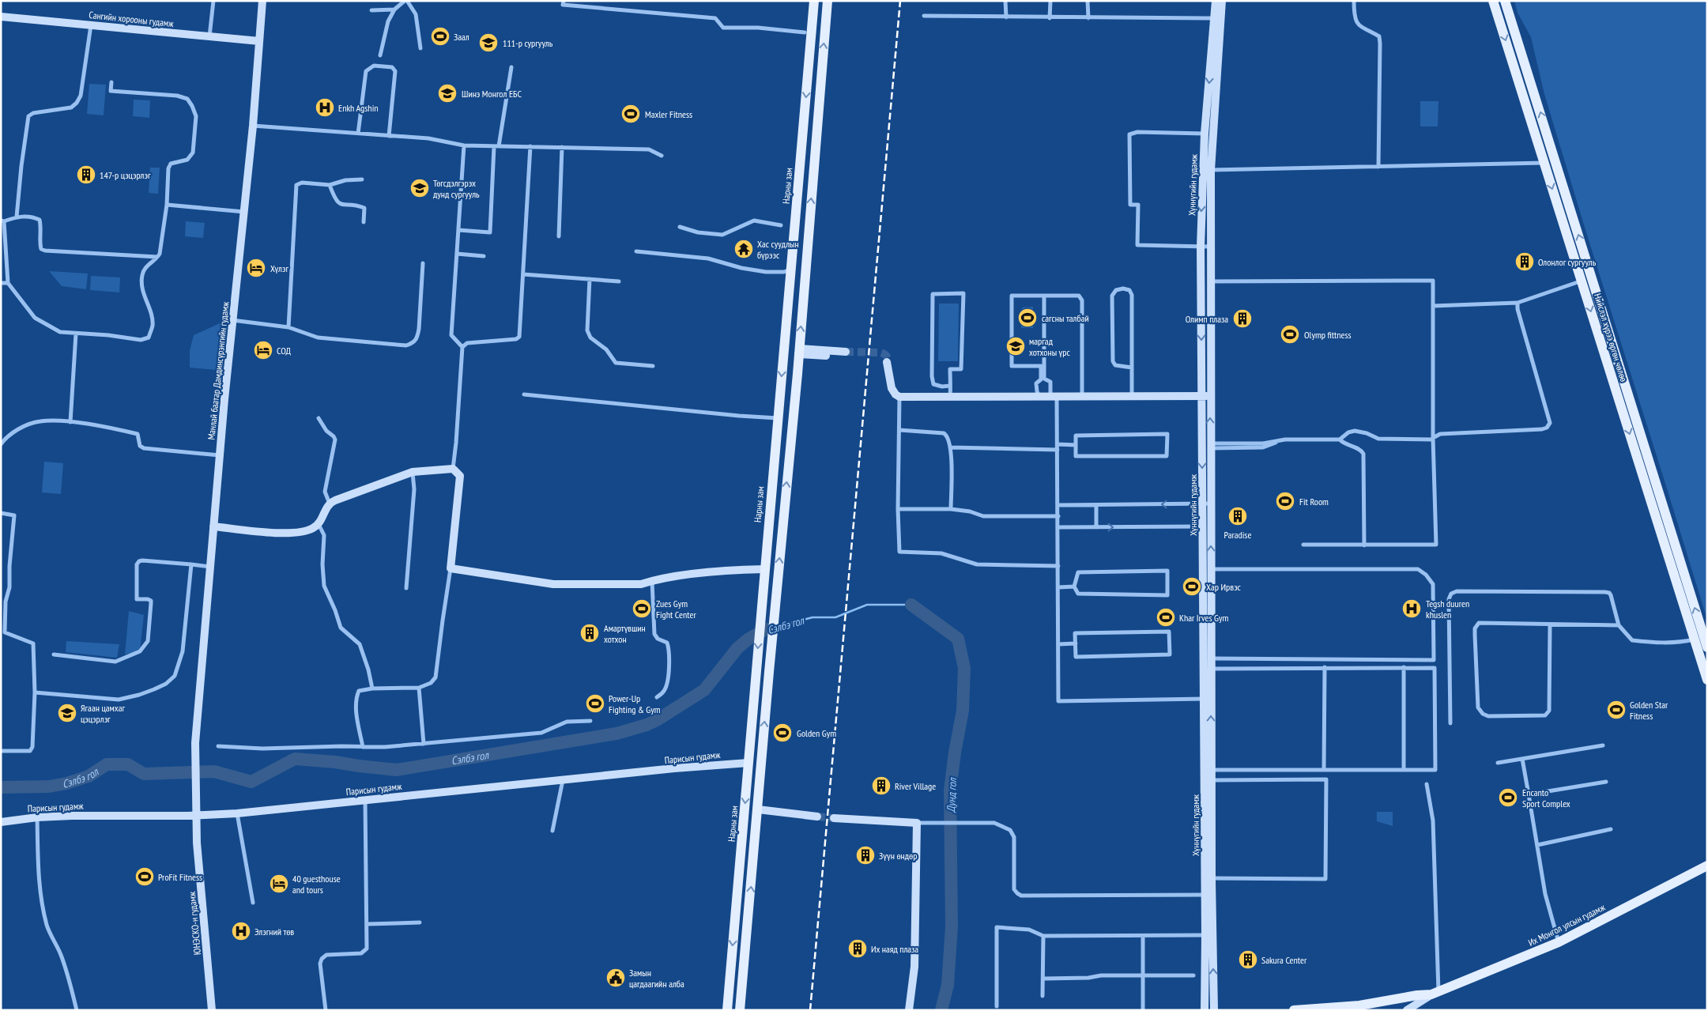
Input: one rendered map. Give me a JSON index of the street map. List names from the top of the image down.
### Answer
{
  "streets": {
    "main road": [
      "Сангийн хорооны гудамж",
      "Хүннүгийн гудамж",
      "Нарны зам",
      "Нийслэл хүрээ өргөн чөлөө",
      "Манлай баатар Дамдинсүрэнгийн гудамж",
      "Парисын гудамж",
      "ЮНЭСКО-н гудамж",
      "Их Монгол улсын гудамж"
    ]
  },
  "crossings": [
    ["Сангийн хорооны гудамж", "Манлай баатар Дамдинсүрэнгийн гудамж"],
    ["Нарны зам", "Парисын гудамж"],
    ["Манлай баатар Дамдинсүрэнгийн гудамж", "ЮНЭСКО-н гудамж"]
  ],
  "water": ["Сэлбэ гол", "Дунд гол"],
  "places": {
    "sports": [
      "Заал",
      "Maxler Fitness",
      "сагсны талбай",
      "Olymp fittness",
      "Fit Room",
      "Хар Ирвэс",
      "Zues Gym Fight Center",
      "Khar Irves Gym",
      "Power-Up Fighting & Gym",
      "Golden Star Fitness",
      "Golden Gym",
      "Encanto Sport Complex",
      "ProFit Fitness"
    ],
    "school or university": [
      "111-р сургууль",
      "Шинэ Монгол ЕБС",
      "Төгсдэлгэрэх дунд сургууль",
      "маргад хотхоны үрс",
      "Ягаан цамхаг цэцэрлэг"
    ],
    "hospital": ["Enkh Agshin", "Tegsh duuren khuslen", "Элэгний төв"],
    "building": [
      "147-р цэцэрлэг",
      "Олонлог сургууль",
      "Олимп плаза",
      "Paradise",
      "Амартүвшин хотхон",
      "River Village",
      "Зүүн өндөр",
      "Их наяд плаза",
      "Sakura Center"
    ],
    "temple": ["Хас суудлын бүрээс"],
    "hotel": ["Хүлэг", "СОД", "40 guesthouse and tours"],
    "public building": ["Замын цагдаагийн алба"]
  }
}
